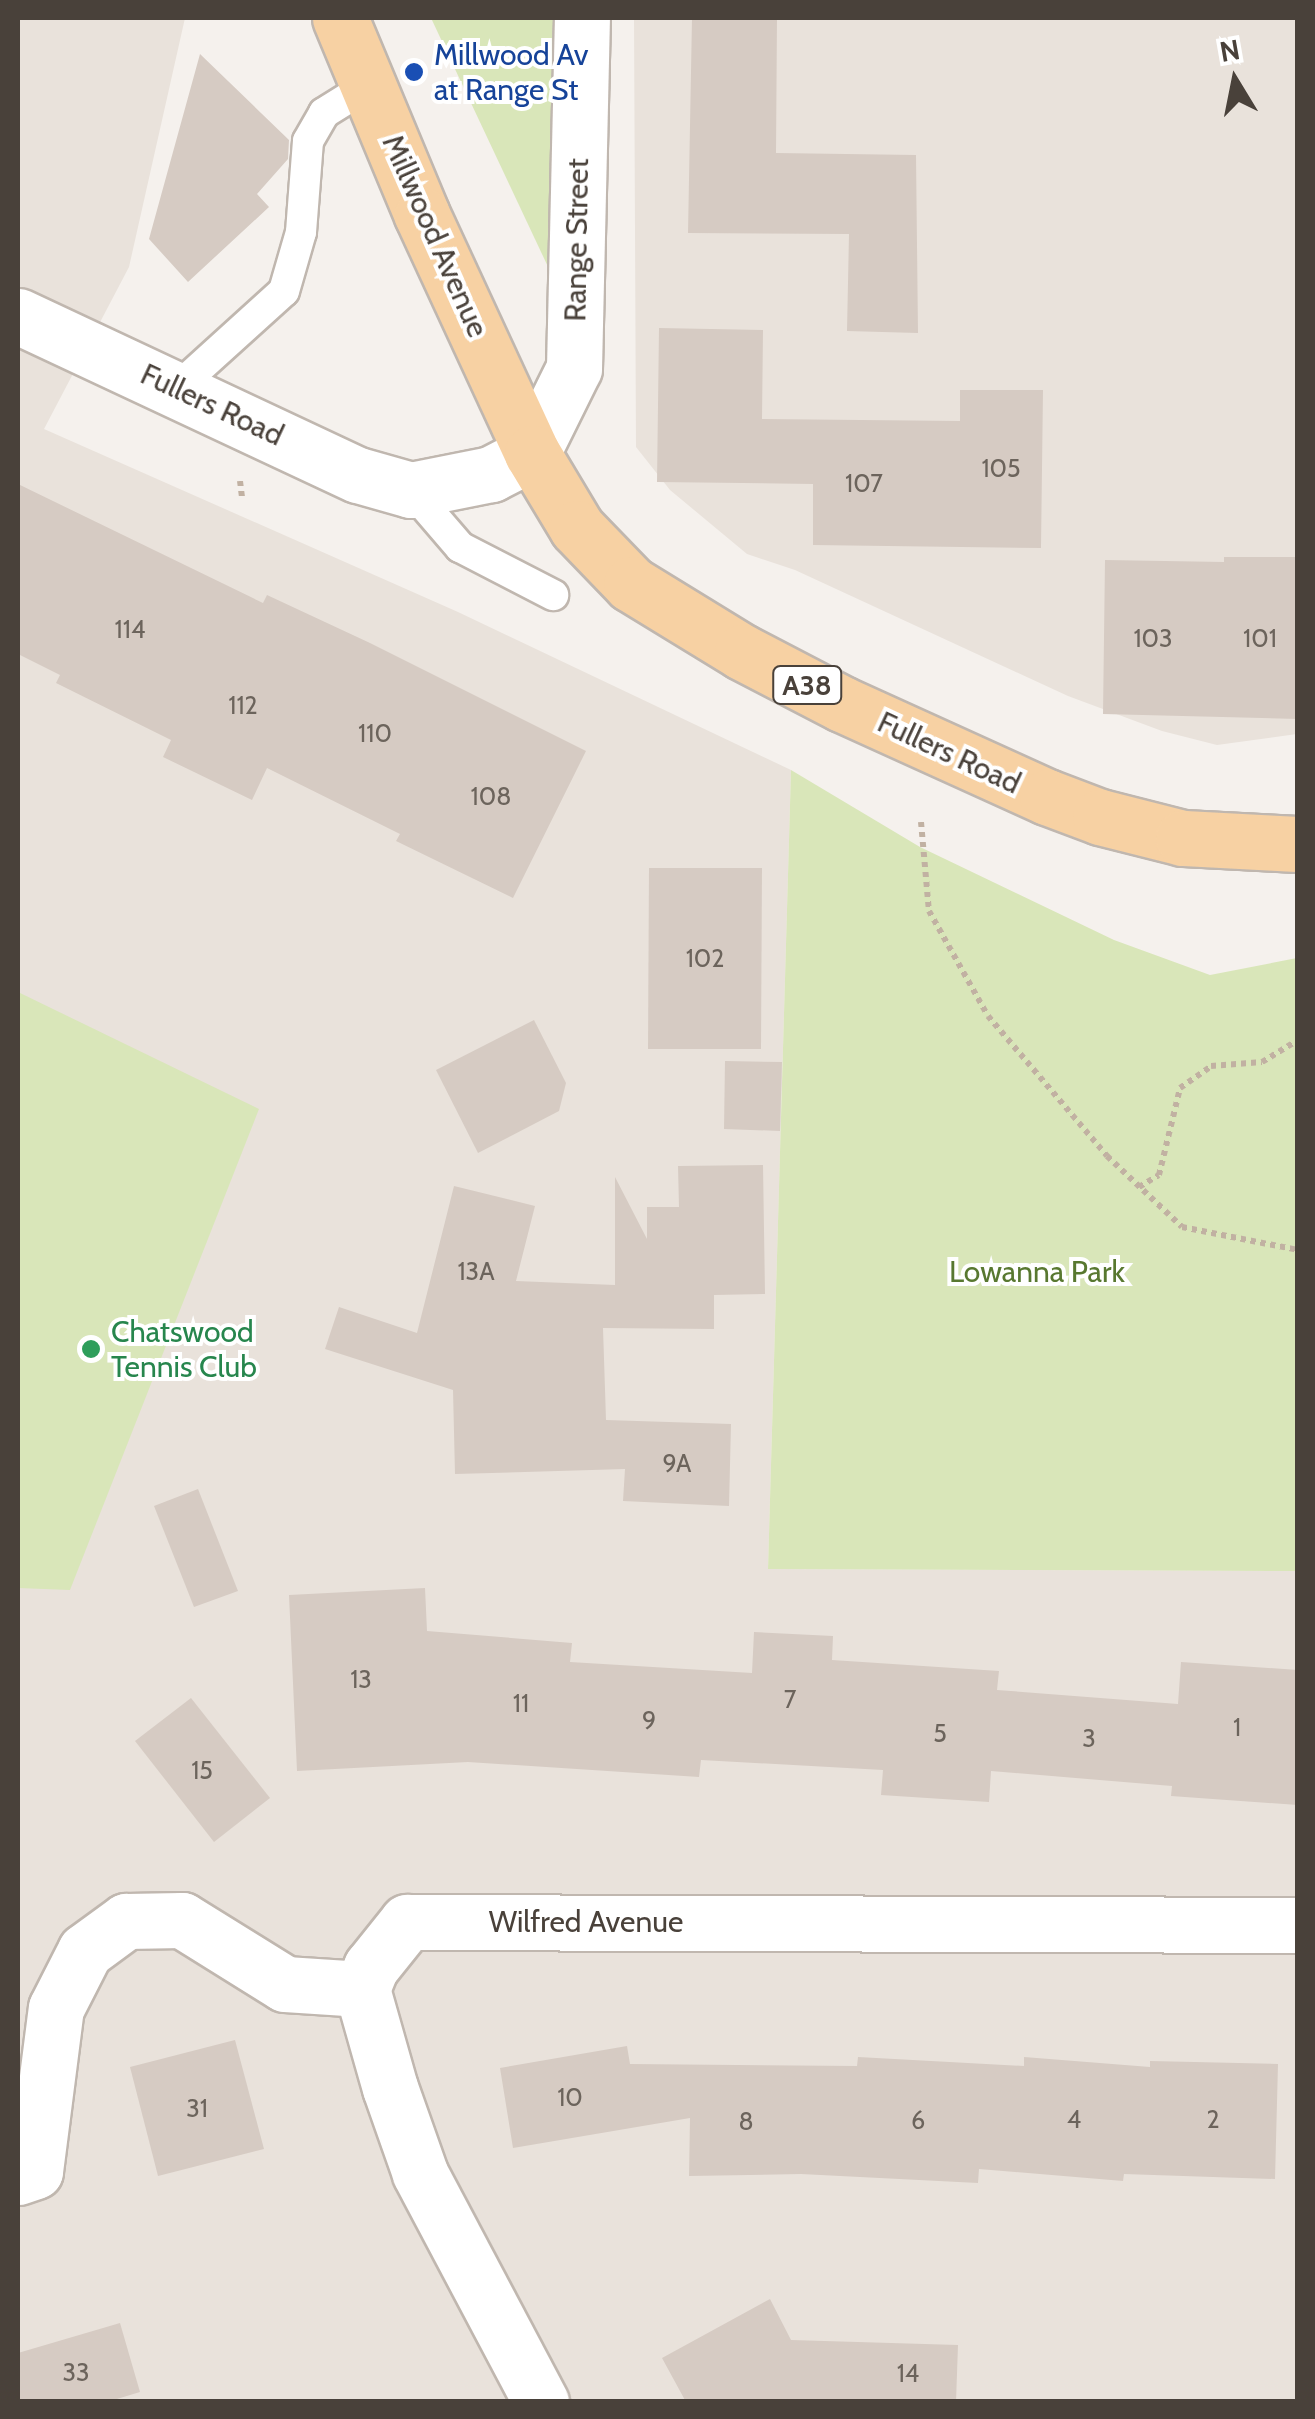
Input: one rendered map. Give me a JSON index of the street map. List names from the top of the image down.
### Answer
{
  "streets": {
    "main road": ["Millwood Avenue", "Fullers Road", "A38"],
    "street": ["Range Street", "Wilfred Avenue"]
  },
  "crossings": [
    ["Millwood Avenue", "Range Street"],
    ["Millwood Avenue", "Fullers Road"],
    ["Range Street", "Fullers Road"]
  ],
  "parks": ["Lowanna Park"],
  "places": ["Millwood Av at Range St", "Chatswood Tennis Club"],
  "house_numbers": [
    "105",
    "107",
    "114",
    "103",
    "101",
    "112",
    "110",
    "108",
    "102",
    "13A",
    "9A",
    "13",
    "7",
    "11",
    "9",
    "1",
    "5",
    "3",
    "15",
    "10",
    "31",
    "4",
    "2",
    "6",
    "8",
    "33",
    "14"
  ],
  "north": "top"
}
